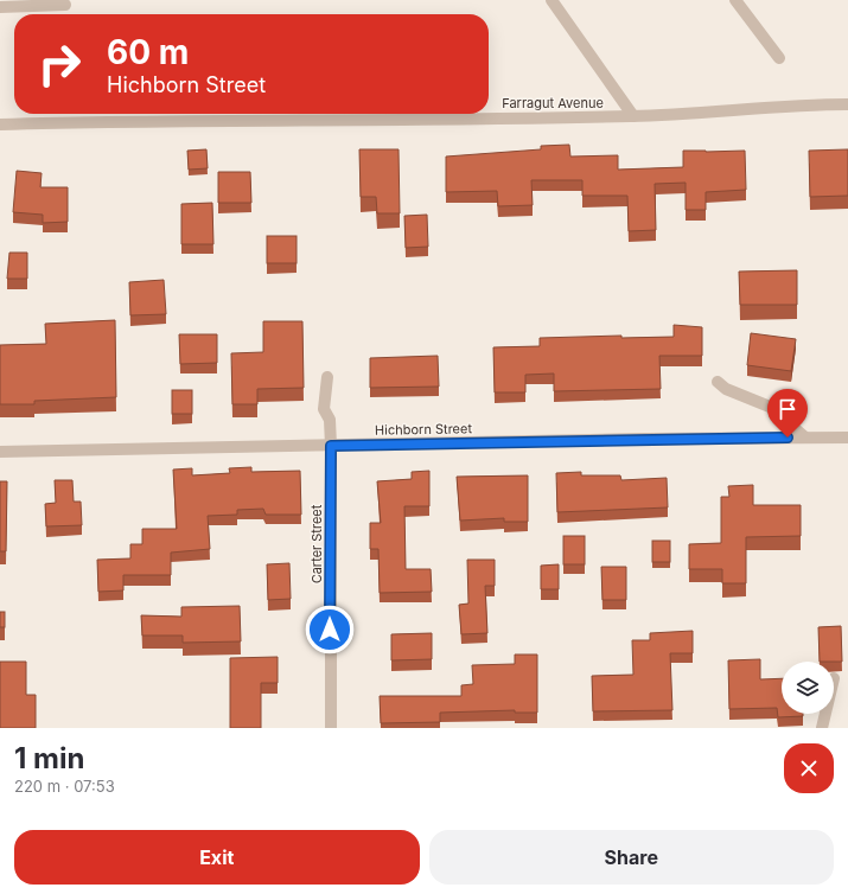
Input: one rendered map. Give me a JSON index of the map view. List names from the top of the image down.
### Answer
{
  "streets": {
    "street": ["Farragut Avenue", "Hichborn Street", "Carter Street"]
  },
  "crossings": [
    ["Hichborn Street", "Carter Street"]
  ],
  "page": {
    "turn": ["60 m", "Hichborn Street"],
    "heading": ["1 min", "220 m · 07:53"],
    "buttons": ["Exit", "Share"]
  }
}
